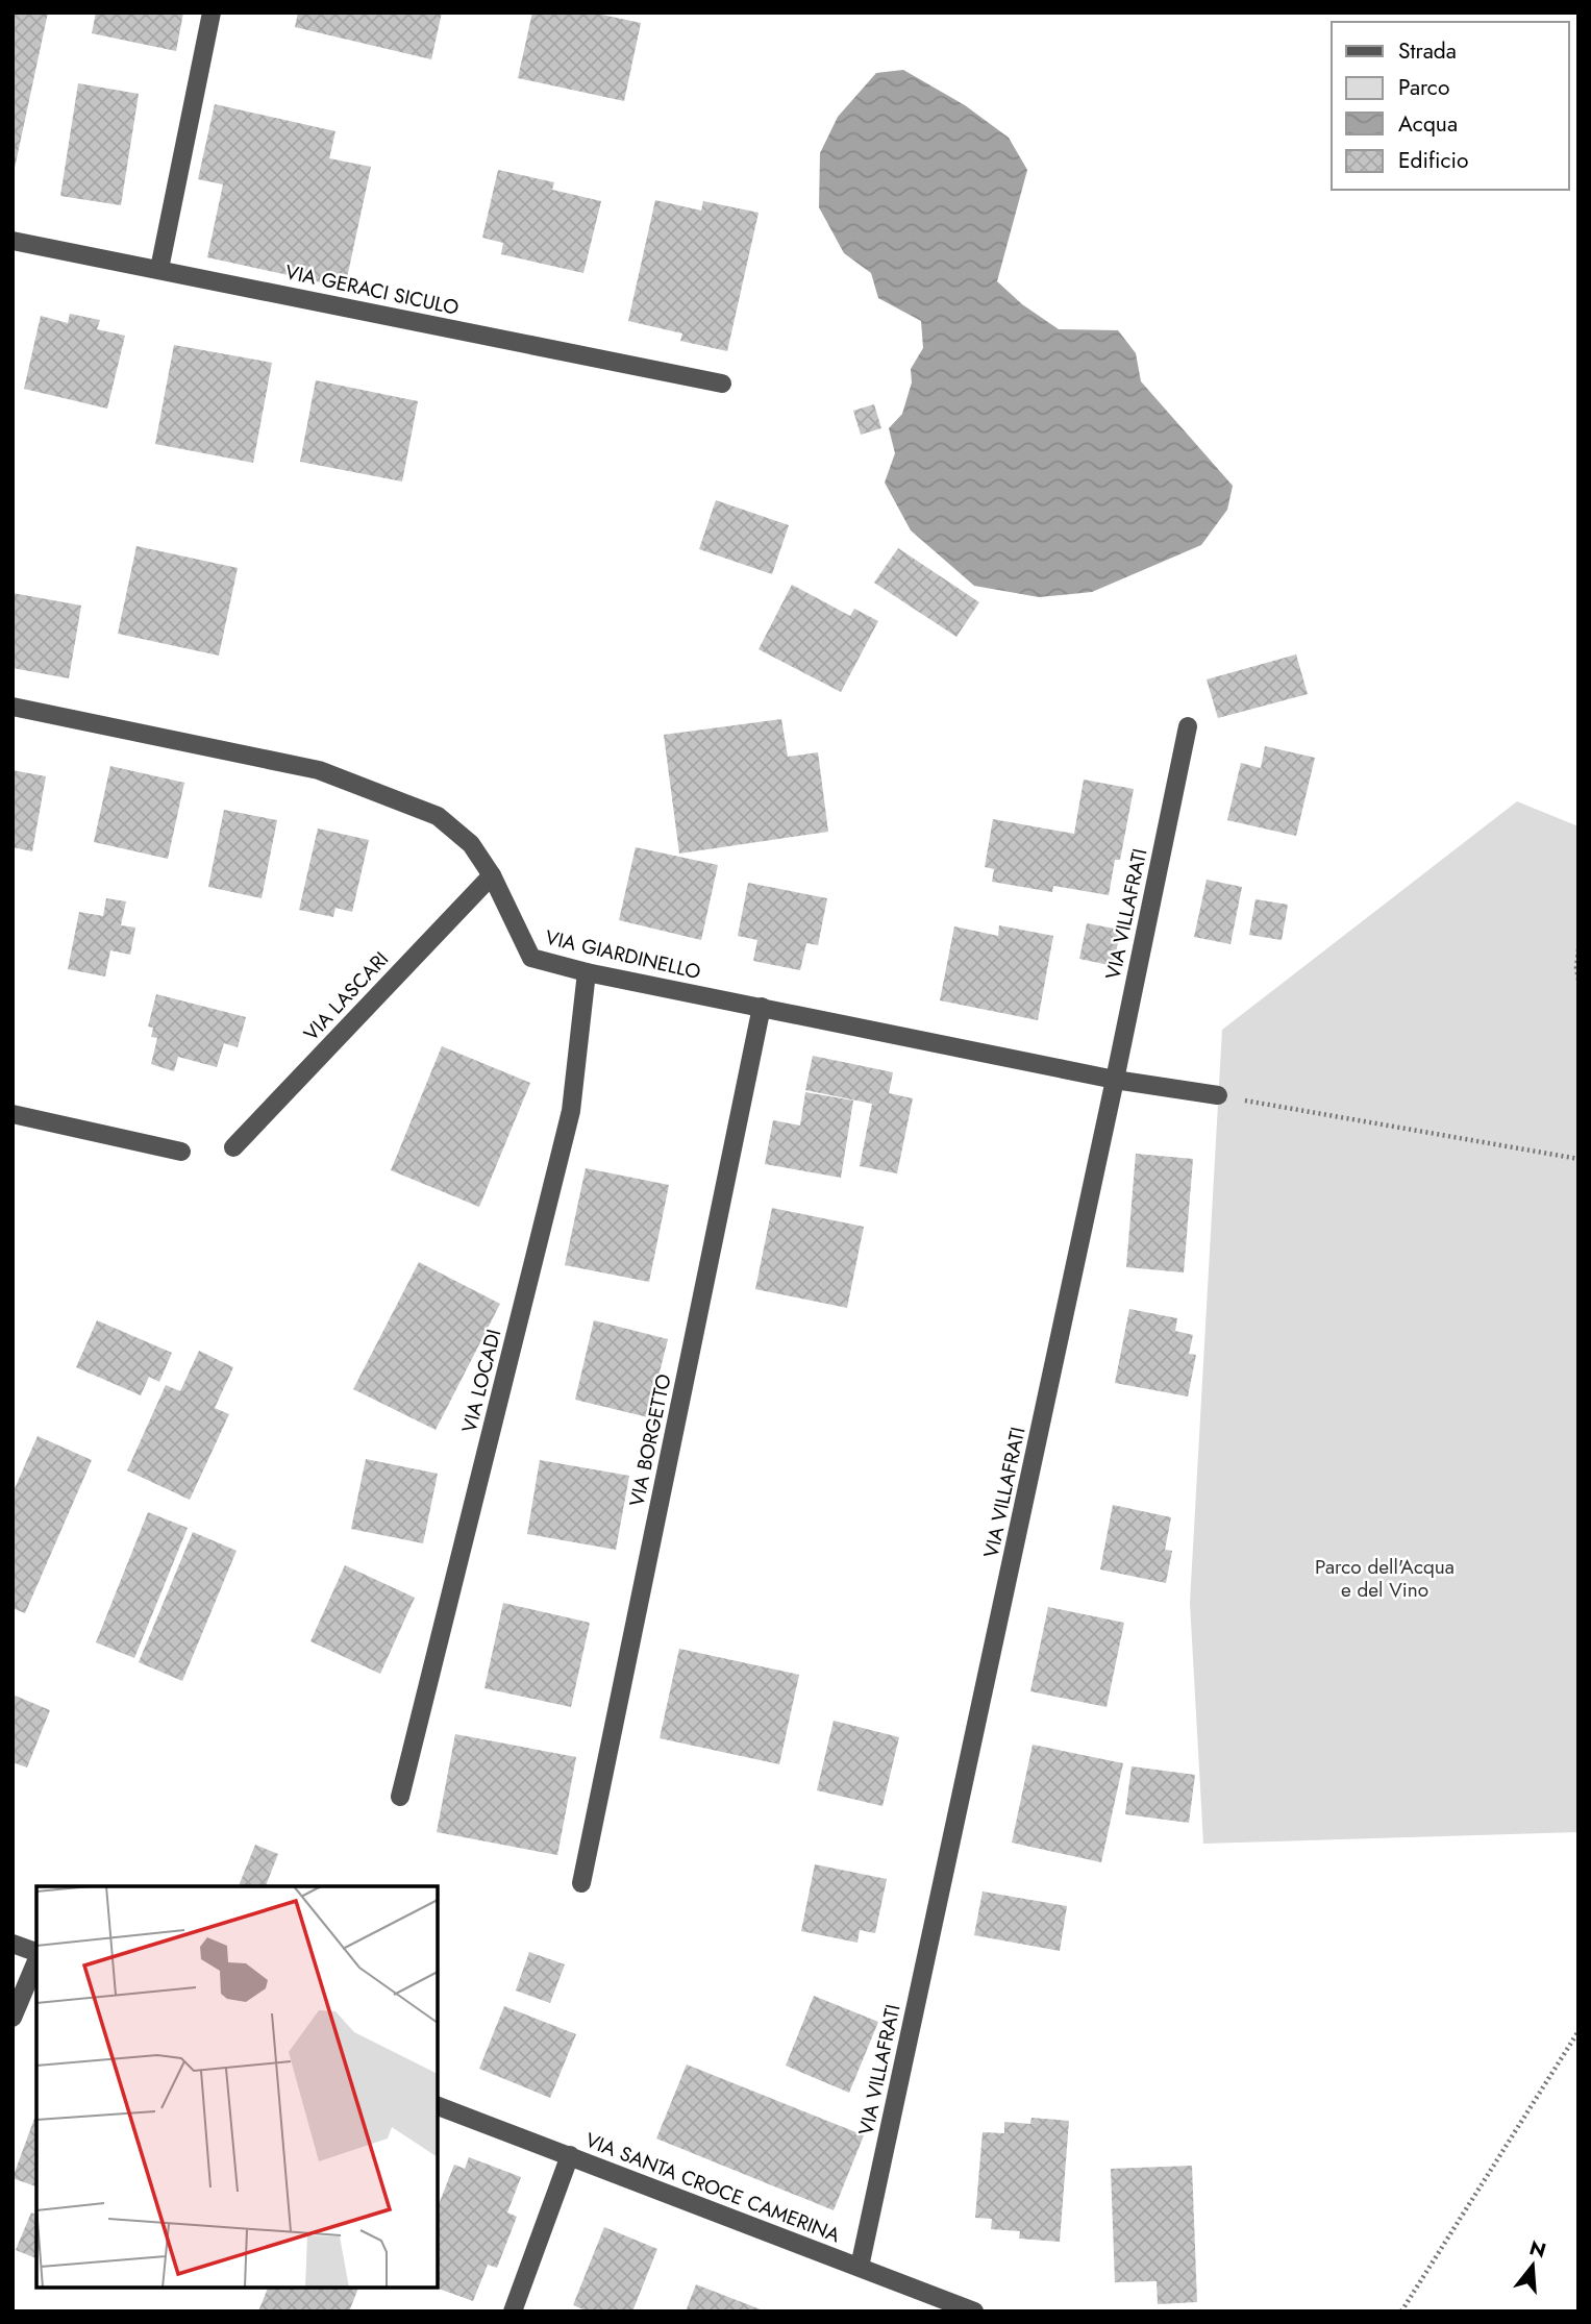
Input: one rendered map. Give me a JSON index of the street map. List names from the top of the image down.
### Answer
{
  "streets": {
    "street": [
      "VIA GERACI SICULO",
      "VIA VILLAFRATI",
      "VIA GIARDINELLO",
      "VIA LASCARI",
      "VIA LOCADI",
      "VIA BORGETTO",
      "VIA SANTA CROCE CAMERINA"
    ]
  },
  "crossings": [
    ["VIA VILLAFRATI", "VIA GIARDINELLO"],
    ["VIA VILLAFRATI", "VIA SANTA CROCE CAMERINA"],
    ["VIA GIARDINELLO", "VIA LASCARI"],
    ["VIA GIARDINELLO", "VIA LOCADI"],
    ["VIA GIARDINELLO", "VIA BORGETTO"]
  ],
  "parks": ["Parco dell'Acqua e del Vino"],
  "legend": [
    "Strada",
    "Parco",
    "Acqua",
    "Edificio"
  ],
  "north": "top"
}
